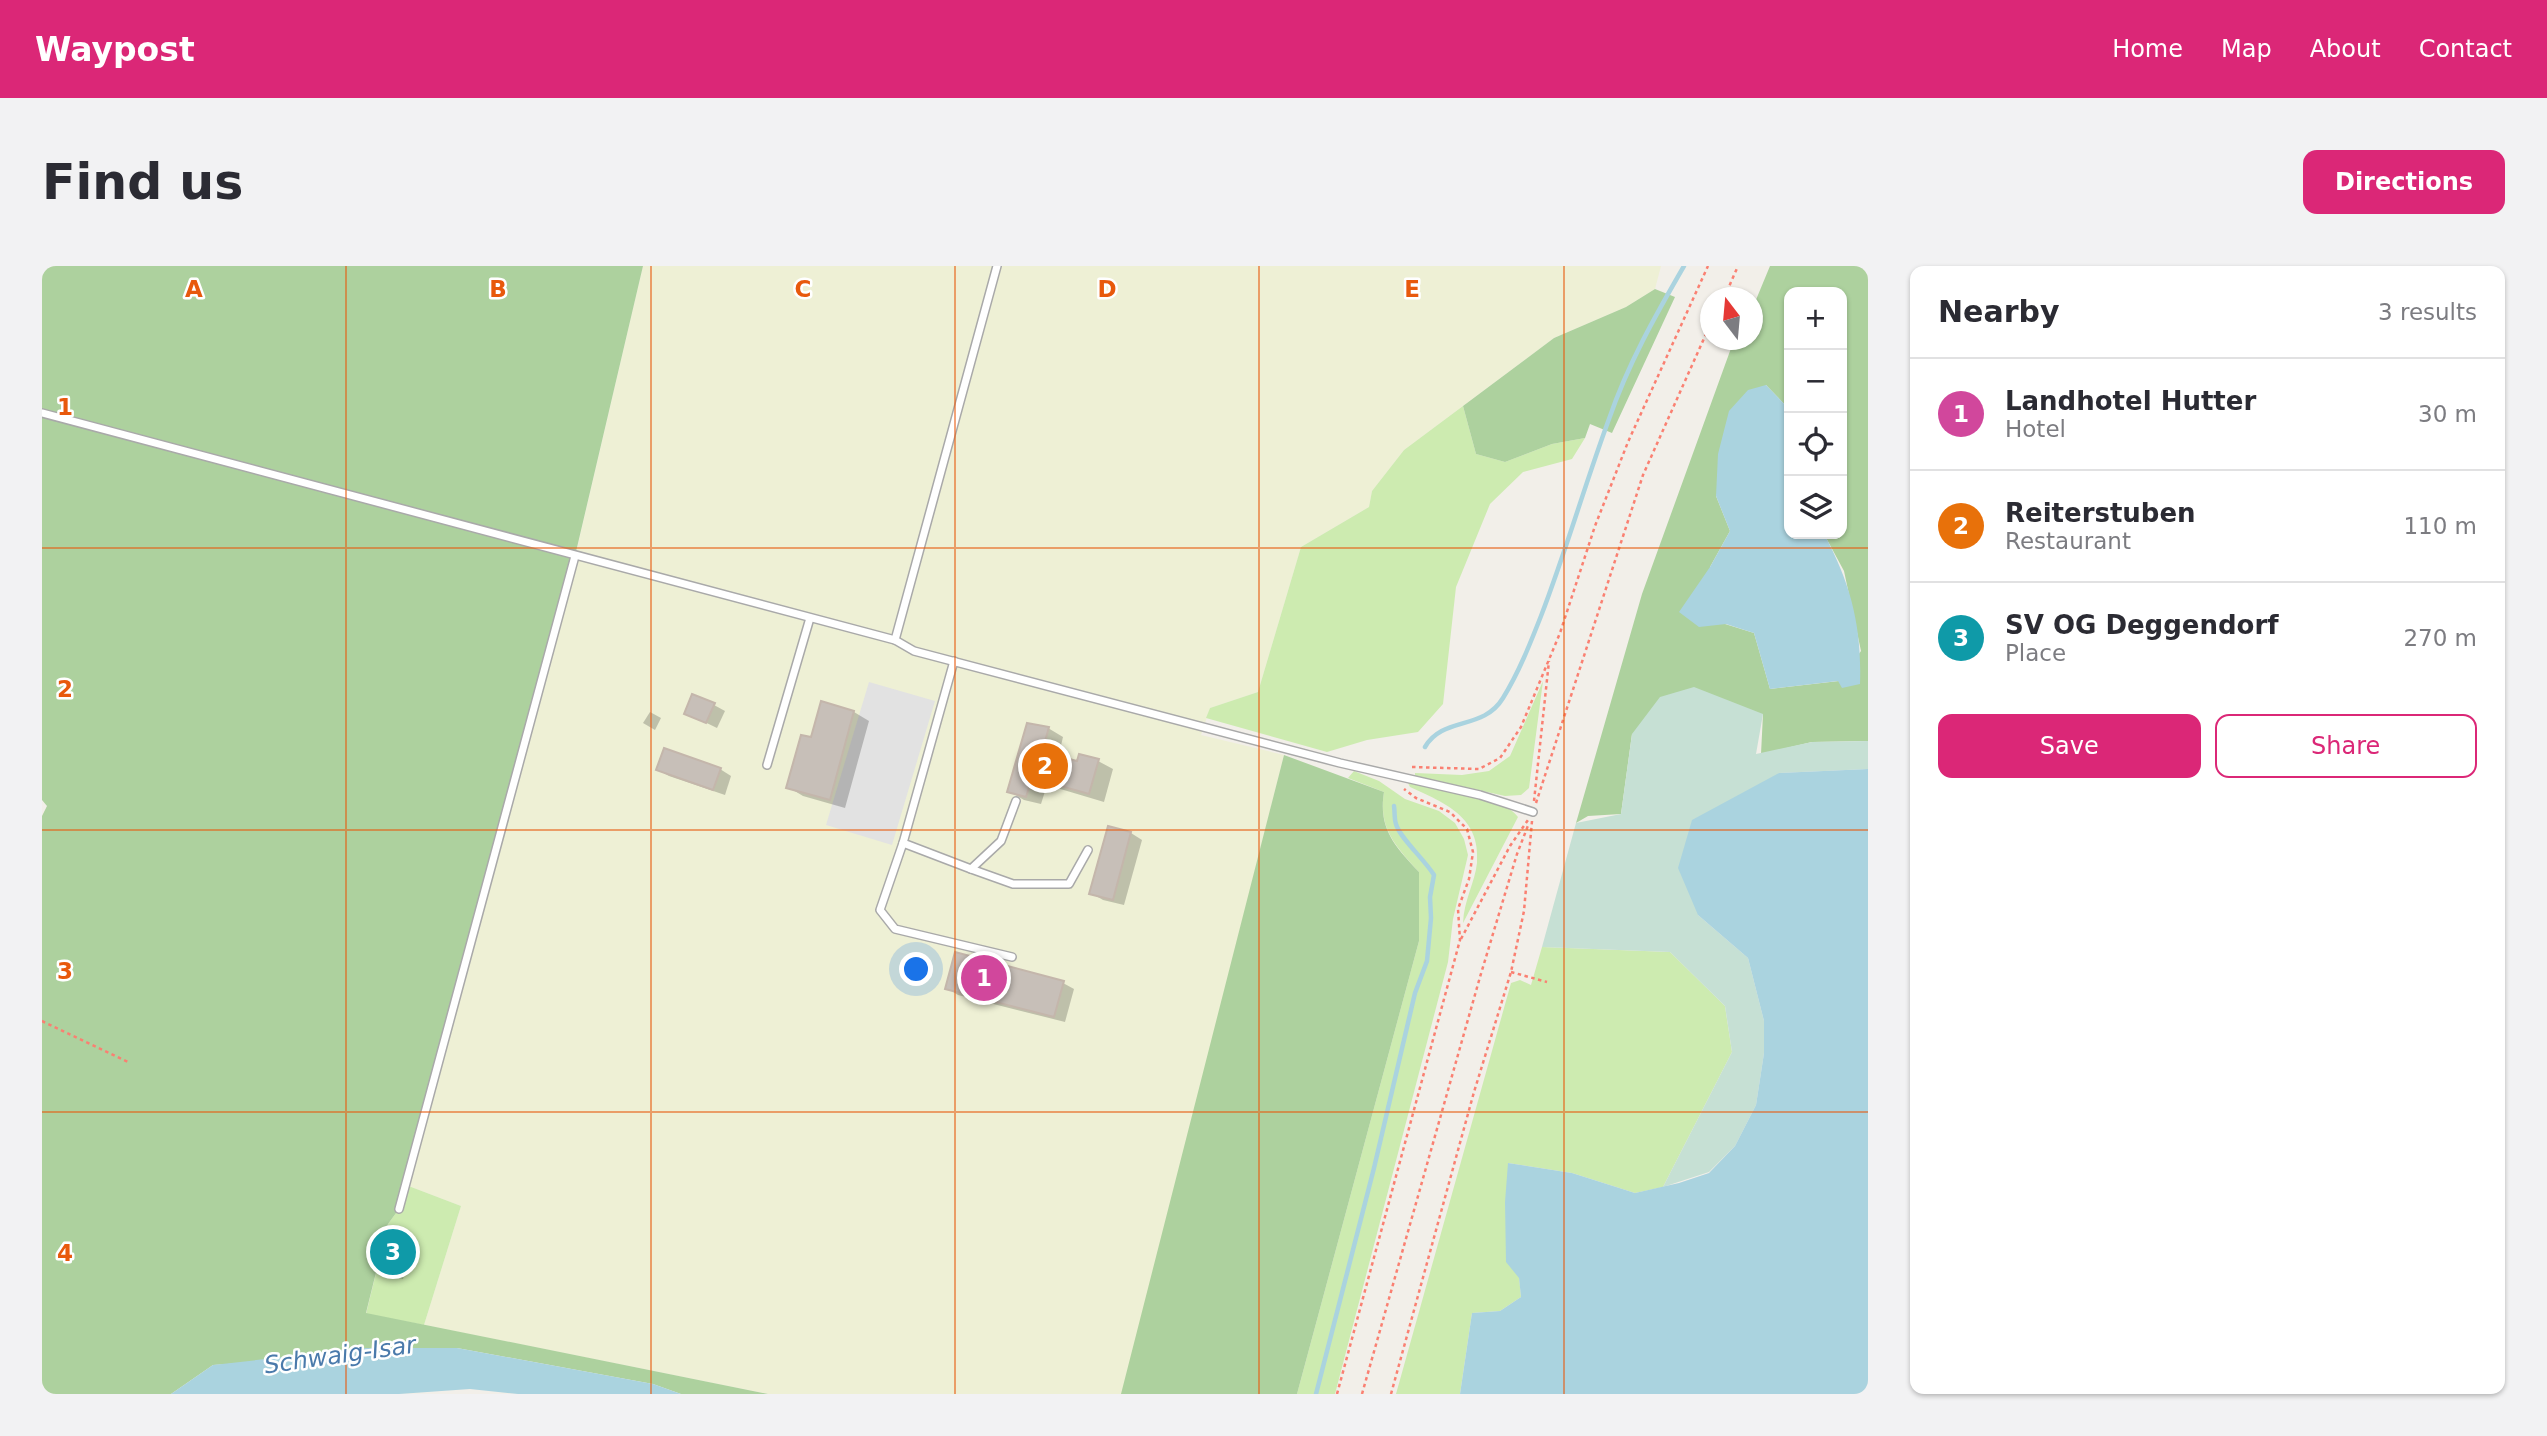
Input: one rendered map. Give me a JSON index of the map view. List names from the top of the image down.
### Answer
{
  "water": ["Schwaig-Isar"],
  "north": "top",
  "page": {
    "header": "Waypost",
    "nav": [
      "Home",
      "Map",
      "About",
      "Contact"
    ],
    "buttons": [
      "Directions",
      ["Save", "Share"]
    ],
    "title": "Find us",
    "heading": ["Nearby", "3 results"],
    "map_buttons": ["+", "−"],
    "list": [
      {
        "mark": "1",
        "name": "Landhotel Hutter",
        "note": "Hotel",
        "value": "30 m"
      },
      {
        "mark": "2",
        "name": "Reiterstuben",
        "note": "Restaurant",
        "value": "110 m"
      },
      {
        "mark": "3",
        "name": "SV OG Deggendorf",
        "note": "Place",
        "value": "270 m"
      }
    ],
    "pins": ["2", "1", "3"]
  },
  "grid": {
    "columns": [
      "A",
      "B",
      "C",
      "D",
      "E"
    ],
    "rows": [
      "1",
      "2",
      "3",
      "4"
    ]
  }
}
